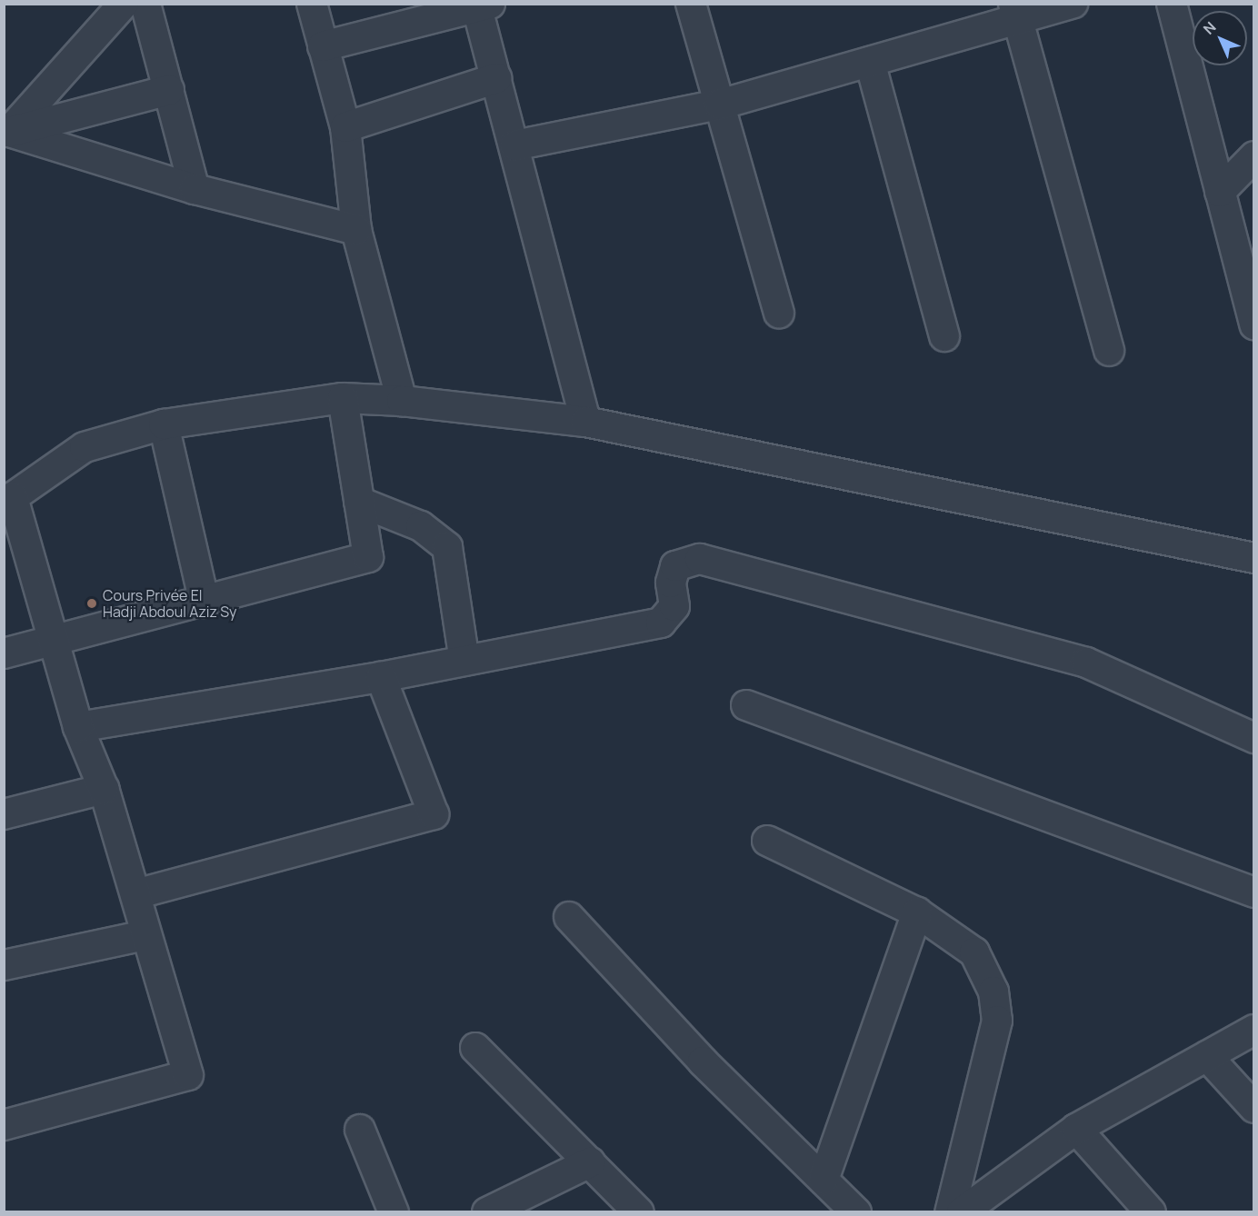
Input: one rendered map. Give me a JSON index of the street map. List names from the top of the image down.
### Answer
{
  "places": ["Cours Privée El Hadji Abdoul Aziz Sy"],
  "north": "top left"
}
